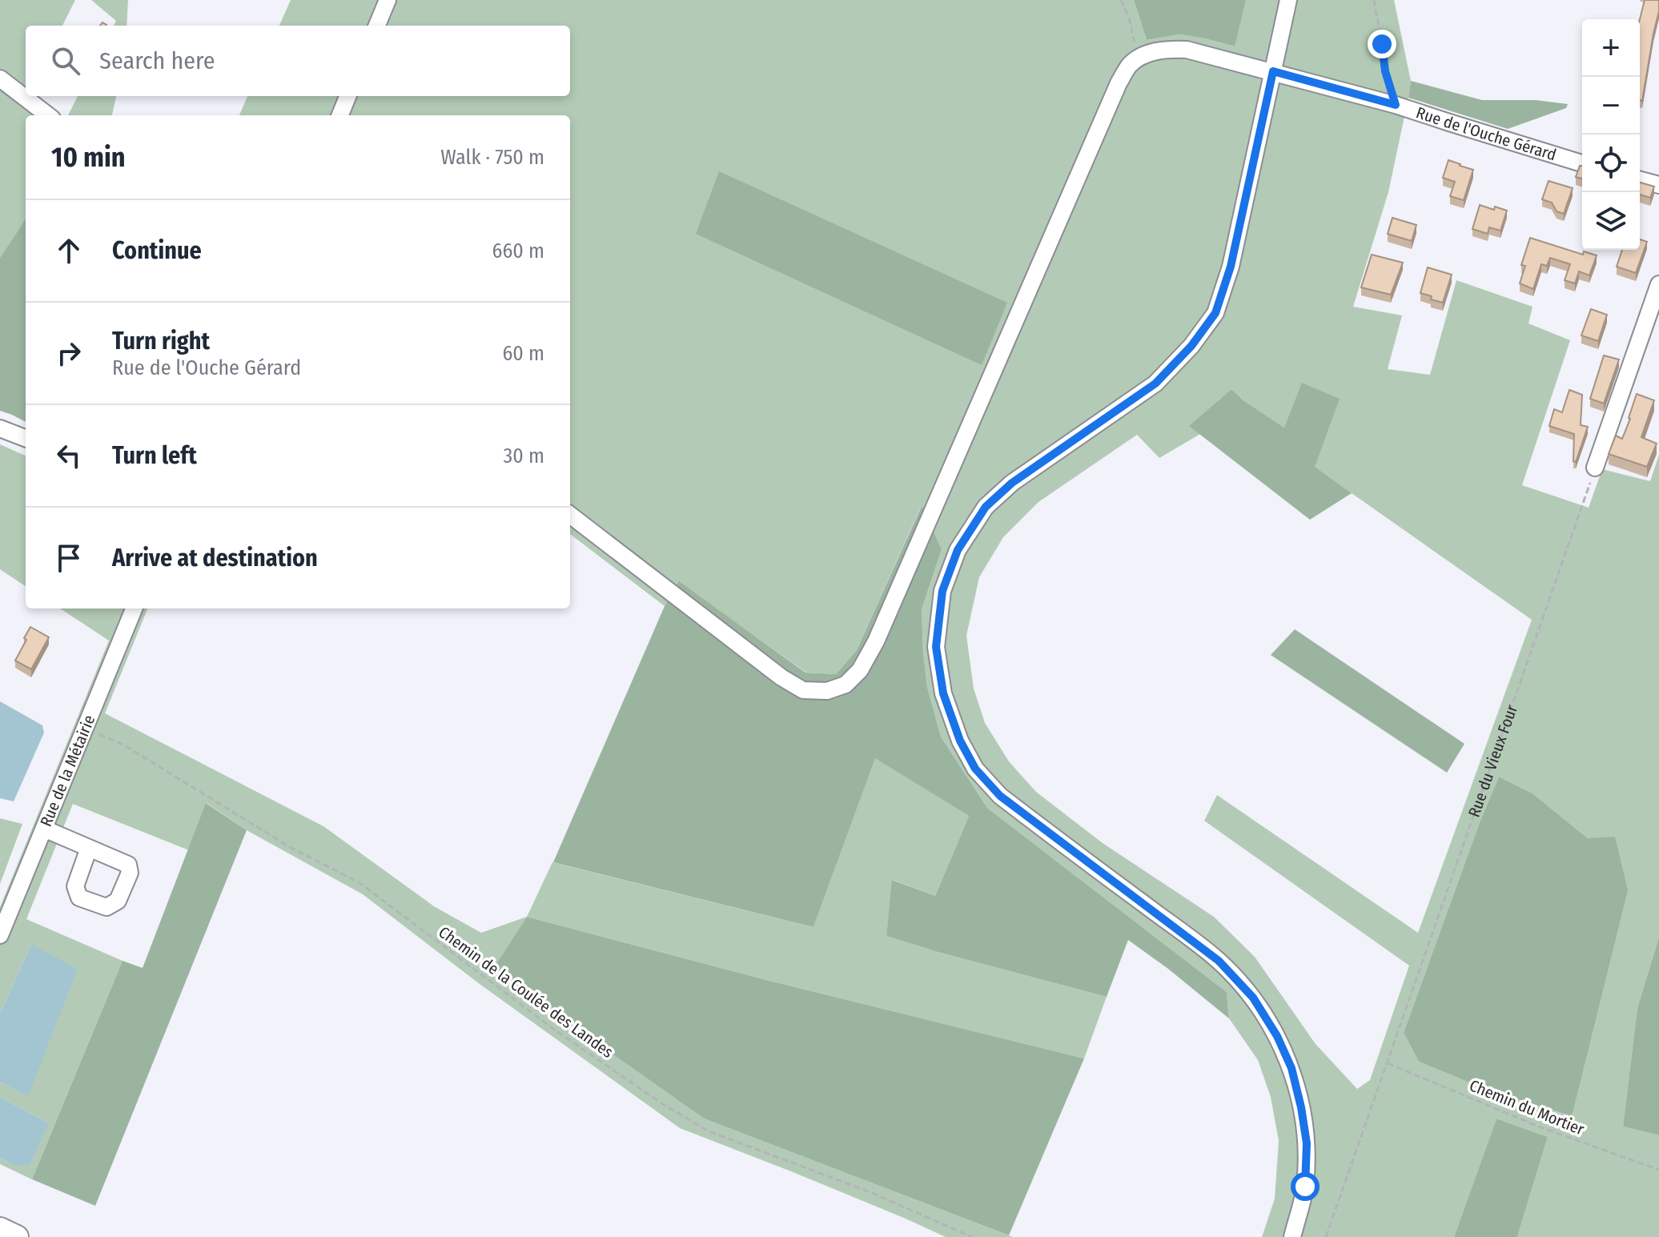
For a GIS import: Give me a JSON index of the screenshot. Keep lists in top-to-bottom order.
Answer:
{
  "streets": {
    "street": ["Rue de l'Ouche Gérard", "Rue de la Métairie"],
    "path": ["Rue du Vieux Four", "Chemin de la Coulée des Landes", "Chemin du Mortier"]
  },
  "crossings": [
    ["Rue du Vieux Four", "Chemin du Mortier"],
    ["Rue de la Métairie", "Chemin de la Coulée des Landes"]
  ],
  "page": {
    "map_buttons": ["+", "−"],
    "search": "Search here",
    "heading": ["10 min", "Walk · 750 m"],
    "list": [
      ["Continue", "660 m"],
      ["Turn right", "Rue de l'Ouche Gérard", "60 m"],
      ["Turn left", "30 m"],
      "Arrive at destination"
    ]
  }
}
